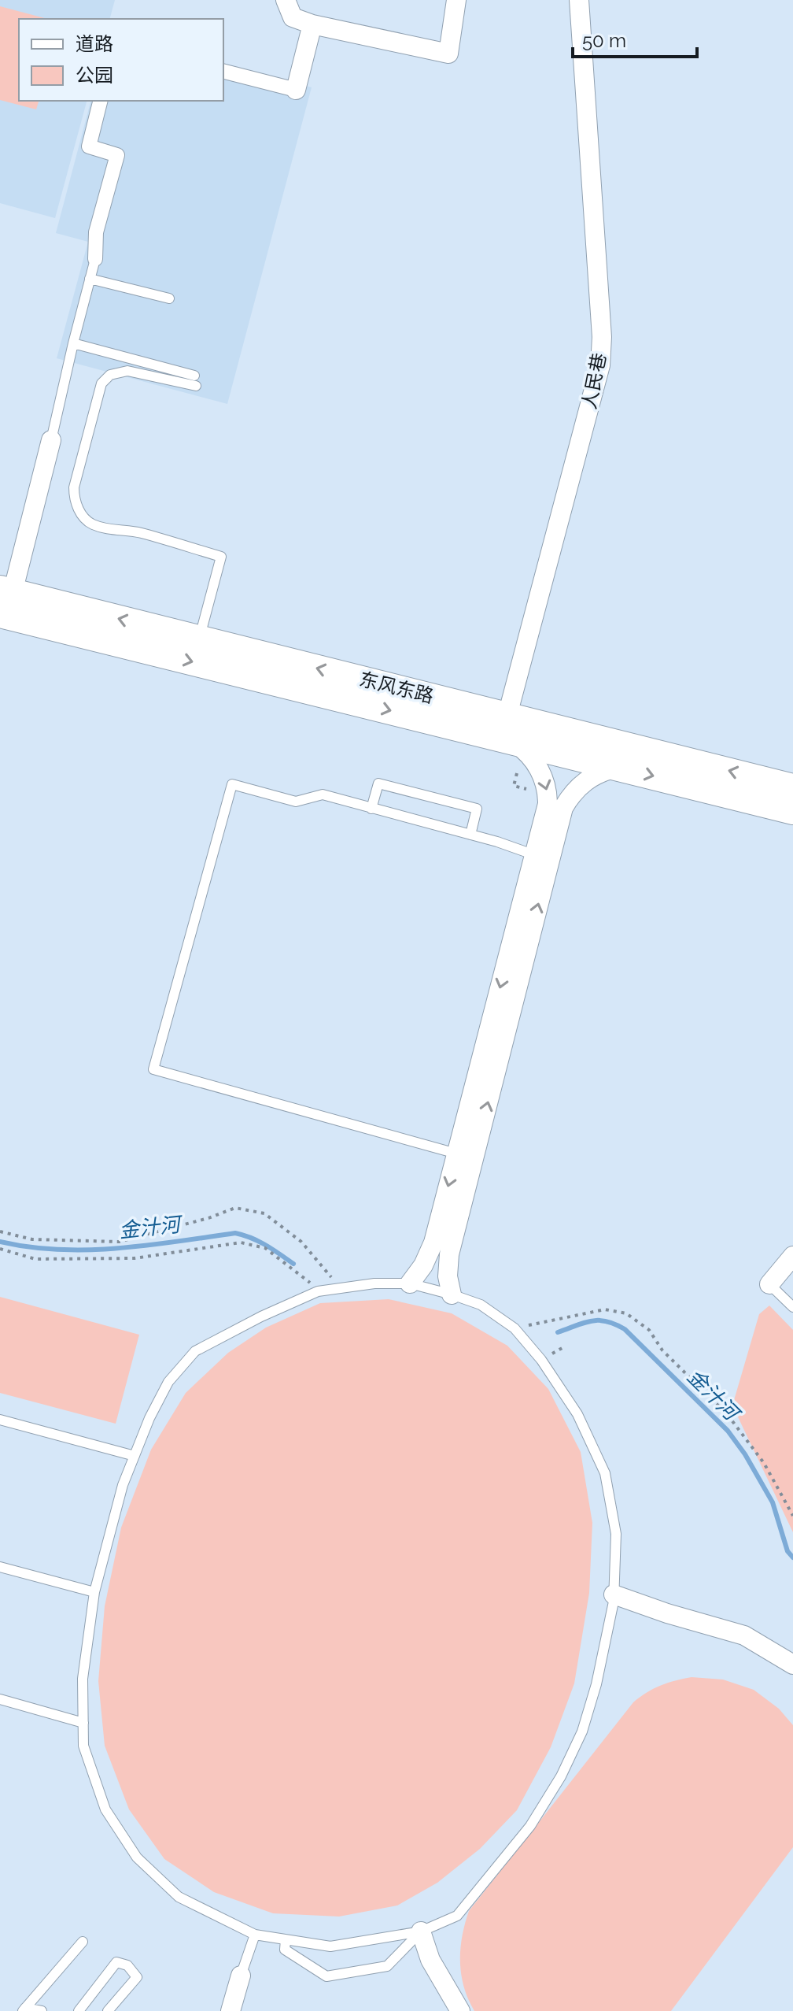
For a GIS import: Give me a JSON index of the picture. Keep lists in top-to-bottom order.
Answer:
{
  "streets": {
    "main road": ["东风东路"],
    "street": ["人民巷"]
  },
  "crossings": [
    ["人民巷", "东风东路"]
  ],
  "water": ["金汁河"],
  "legend": ["道路", "公园"],
  "scale_bar": "50 m"
}
